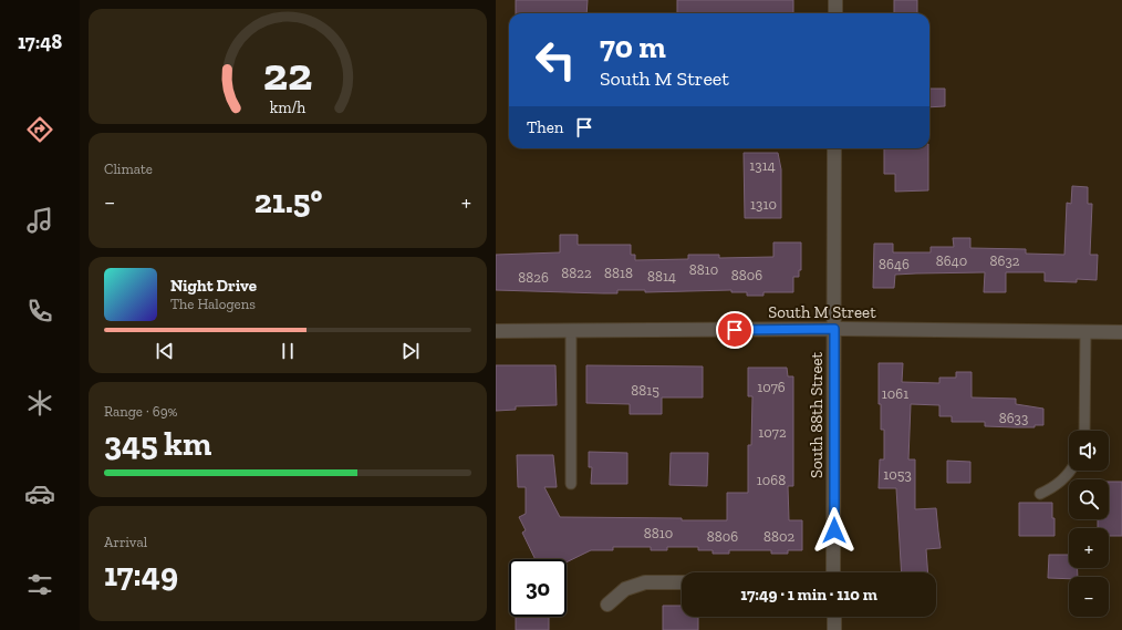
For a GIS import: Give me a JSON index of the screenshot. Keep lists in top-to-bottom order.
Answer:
{
  "streets": {
    "street": ["South M Street", "South 88th Street"]
  },
  "crossings": [
    ["South M Street", "South 88th Street"]
  ],
  "house_numbers": [
    "1314",
    "1310",
    "8640",
    "8632",
    "8646",
    "8810",
    "8822",
    "8818",
    "8806",
    "8814",
    "8826",
    "1076",
    "8815",
    "1061",
    "8633",
    "1072",
    "1053",
    "1068",
    "8810",
    "8806",
    "8802"
  ],
  "page": {
    "tabs": "17:48",
    "turn": ["70 m", "South M Street"],
    "then": "Then",
    "tile": [
      "Climate",
      ["Range · 69%", "345 km"],
      ["Arrival", "17:49"]
    ],
    "heat": ["−", "21.5°", "+"],
    "song": ["Night Drive", "The Halogens"],
    "map_buttons": ["+", "−"],
    "limit": "30",
    "trip": "17:49 · 1 min · 110 m",
    "gauge": ["22", "km/h"]
  }
}
